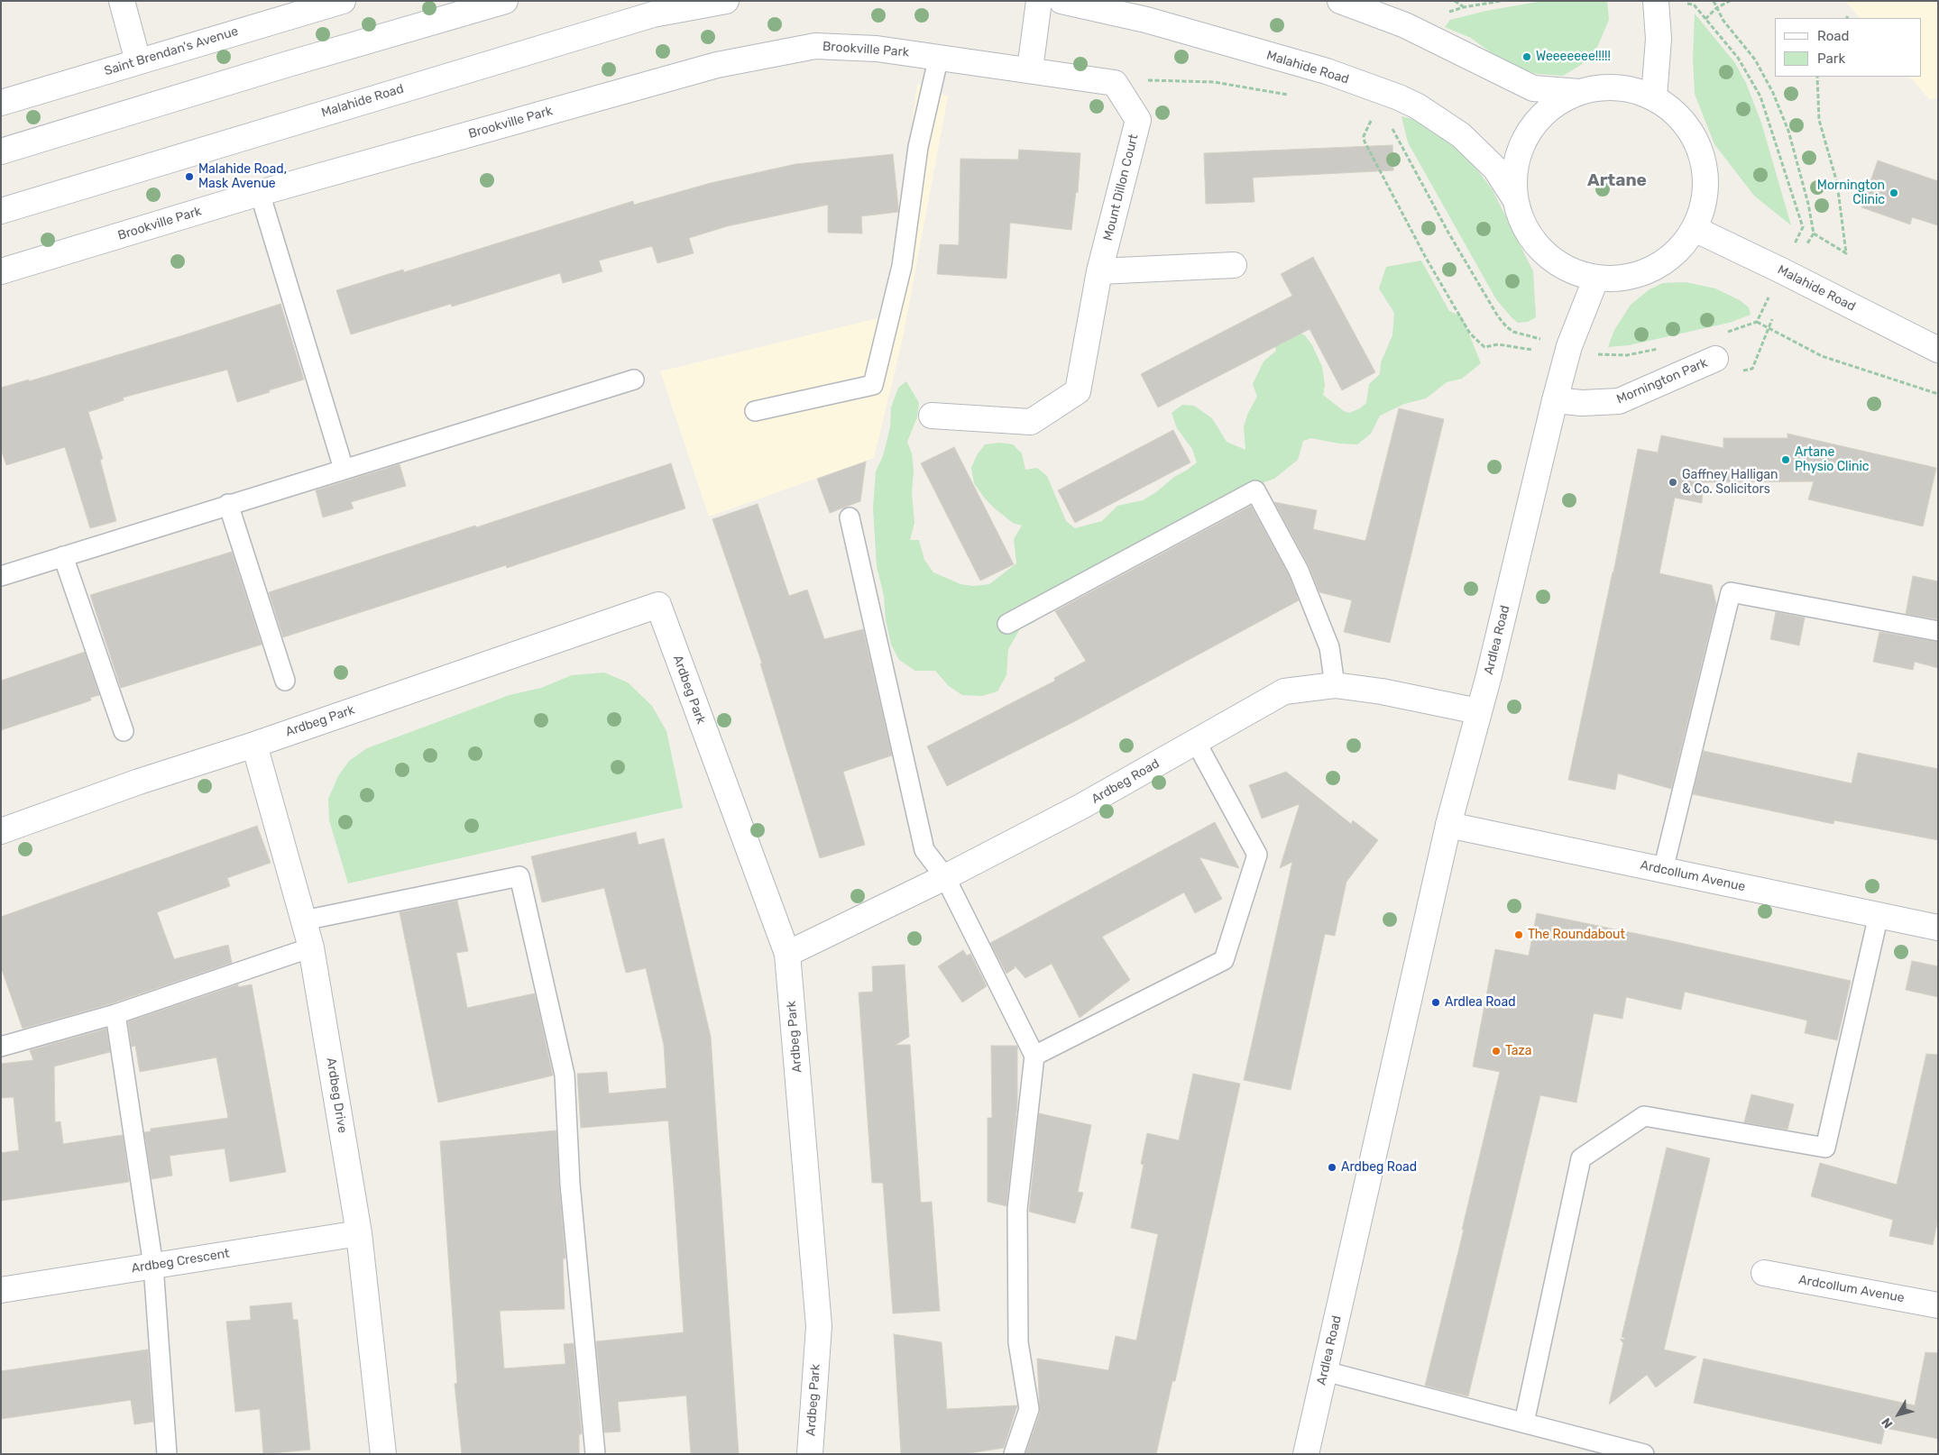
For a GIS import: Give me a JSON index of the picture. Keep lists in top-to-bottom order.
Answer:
{
  "streets": {
    "street": [
      "Brookville Park",
      "Saint Brendan's Avenue",
      "Malahide Road",
      "Mount Dillon Court",
      "Mornington Park",
      "Ardlea Road",
      "Ardbeg Park",
      "Ardbeg Road",
      "Ardcollum Avenue",
      "Ardbeg Drive",
      "Ardbeg Crescent"
    ]
  },
  "crossings": [
    ["Brookville Park", "Mount Dillon Court"],
    ["Mornington Park", "Ardlea Road"],
    ["Ardlea Road", "Ardbeg Road"],
    ["Ardlea Road", "Ardcollum Avenue"],
    ["Ardbeg Park", "Ardbeg Road"],
    ["Ardbeg Park", "Ardbeg Drive"],
    ["Ardbeg Drive", "Ardbeg Crescent"]
  ],
  "districts": ["Artane"],
  "places": [
    "Weeeeeee!!!!!",
    "Malahide Road, Mask Avenue",
    "Mornington Clinic",
    "Artane Physio Clinic",
    "Gaffney Halligan & Co. Solicitors",
    "The Roundabout",
    "Ardlea Road",
    "Taza",
    "Ardbeg Road"
  ],
  "legend": ["Road", "Park"],
  "north": "bottom left"
}
